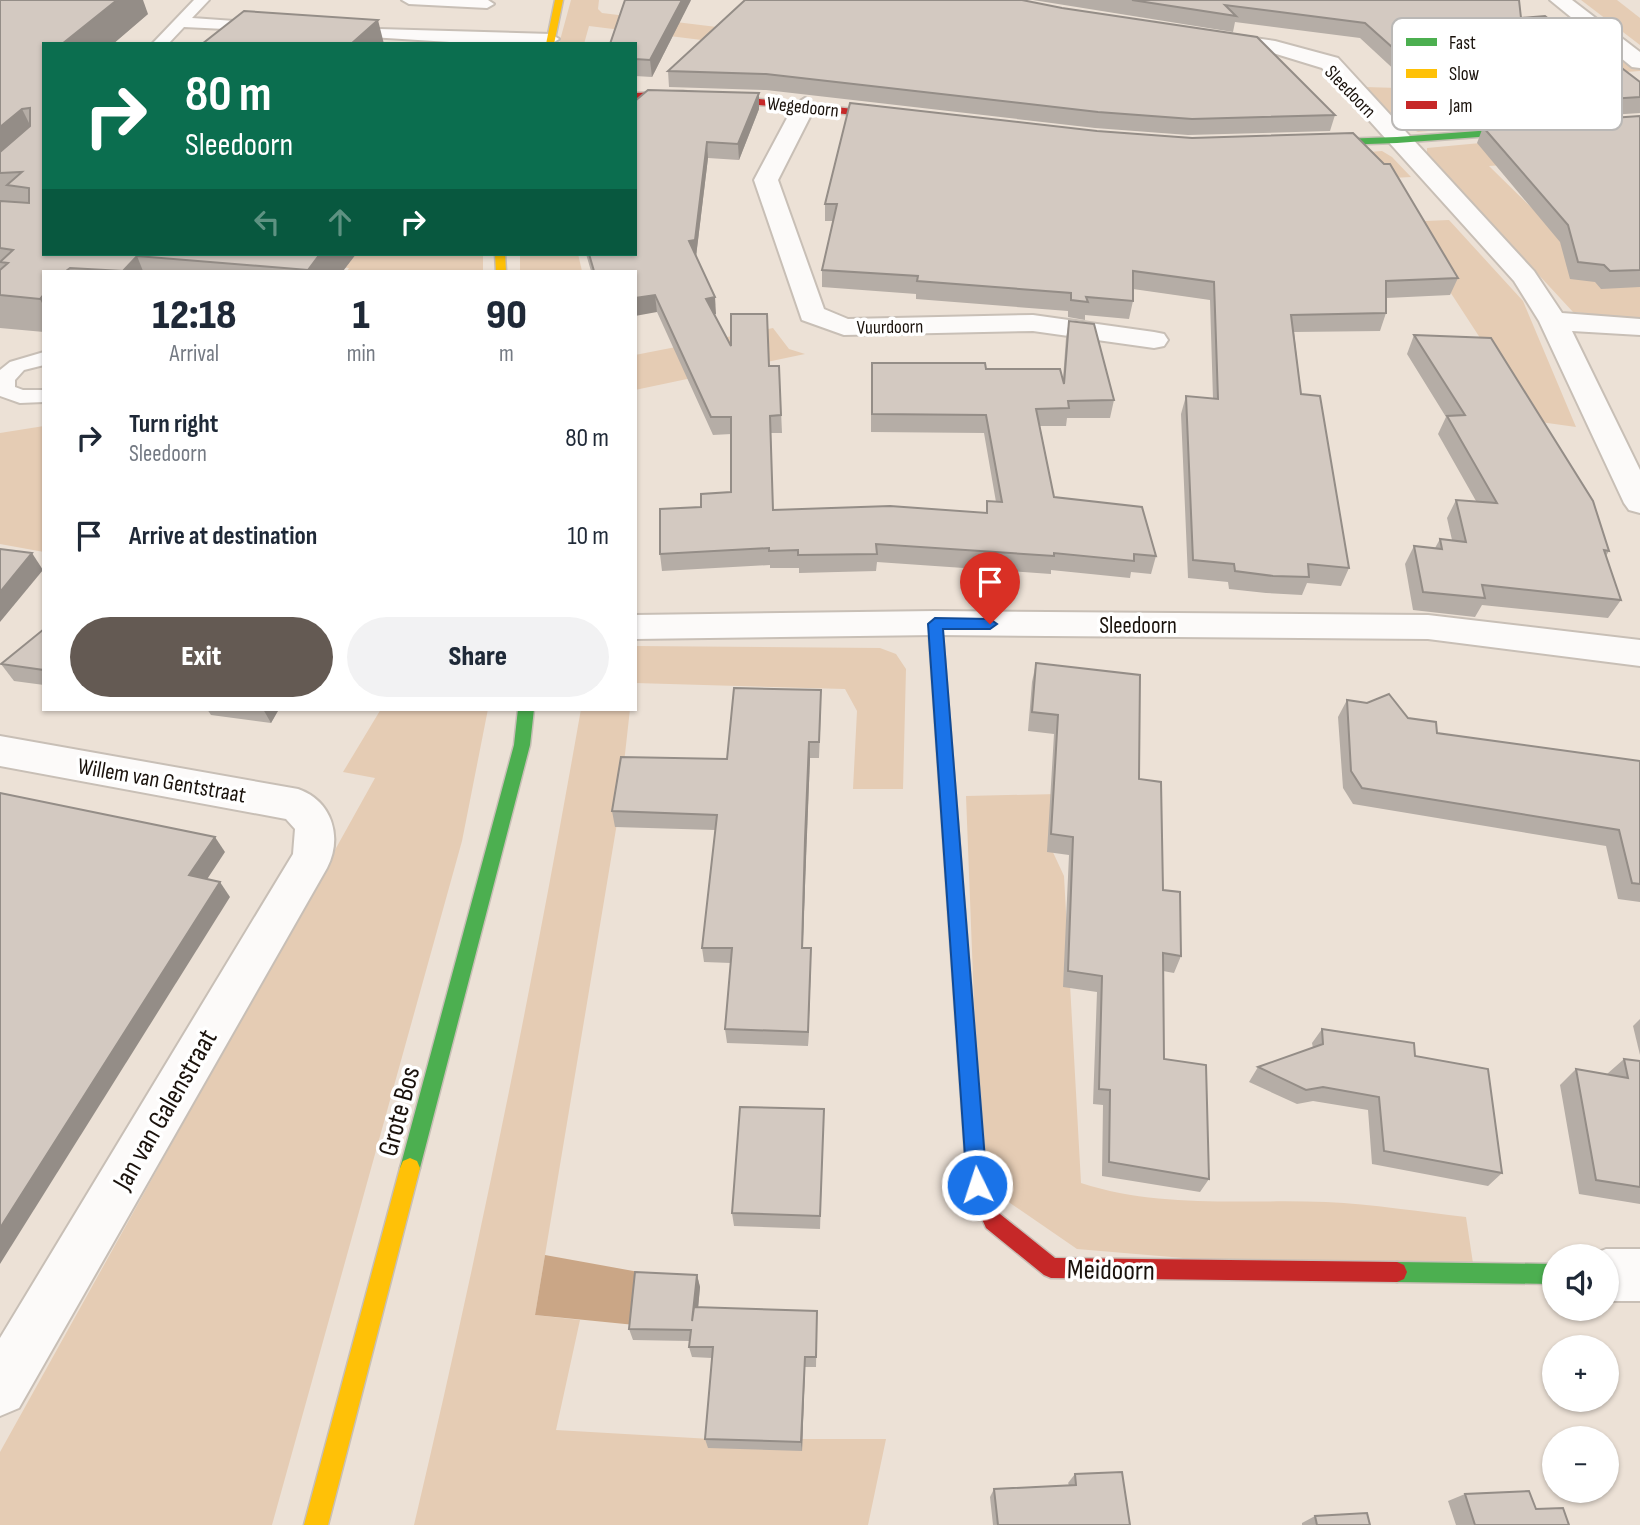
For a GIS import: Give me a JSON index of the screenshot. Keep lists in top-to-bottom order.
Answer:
{
  "streets": {
    "street": [
      "Sleedoorn",
      "Wegedoorn",
      "Vuurdoorn",
      "Willem van Gentstraat",
      "Jan van Galenstraat",
      "Grote Bos",
      "Meidoorn"
    ]
  },
  "crossings": [
    ["Sleedoorn", "Meidoorn"],
    ["Wegedoorn", "Vuurdoorn"],
    ["Willem van Gentstraat", "Jan van Galenstraat"]
  ],
  "legend": ["Fast", "Slow", "Jam"],
  "page": {
    "turn": ["80 m", "Sleedoorn"],
    "eta": [
      "12:18",
      "Arrival",
      "1",
      "min",
      "90",
      "m"
    ],
    "list": [
      {
        "name": "Turn right",
        "note": "Sleedoorn",
        "value": "80 m"
      },
      {
        "name": "Arrive at destination",
        "value": "10 m"
      }
    ],
    "buttons": ["Exit", "Share"],
    "map_buttons": ["+", "−"]
  }
}
